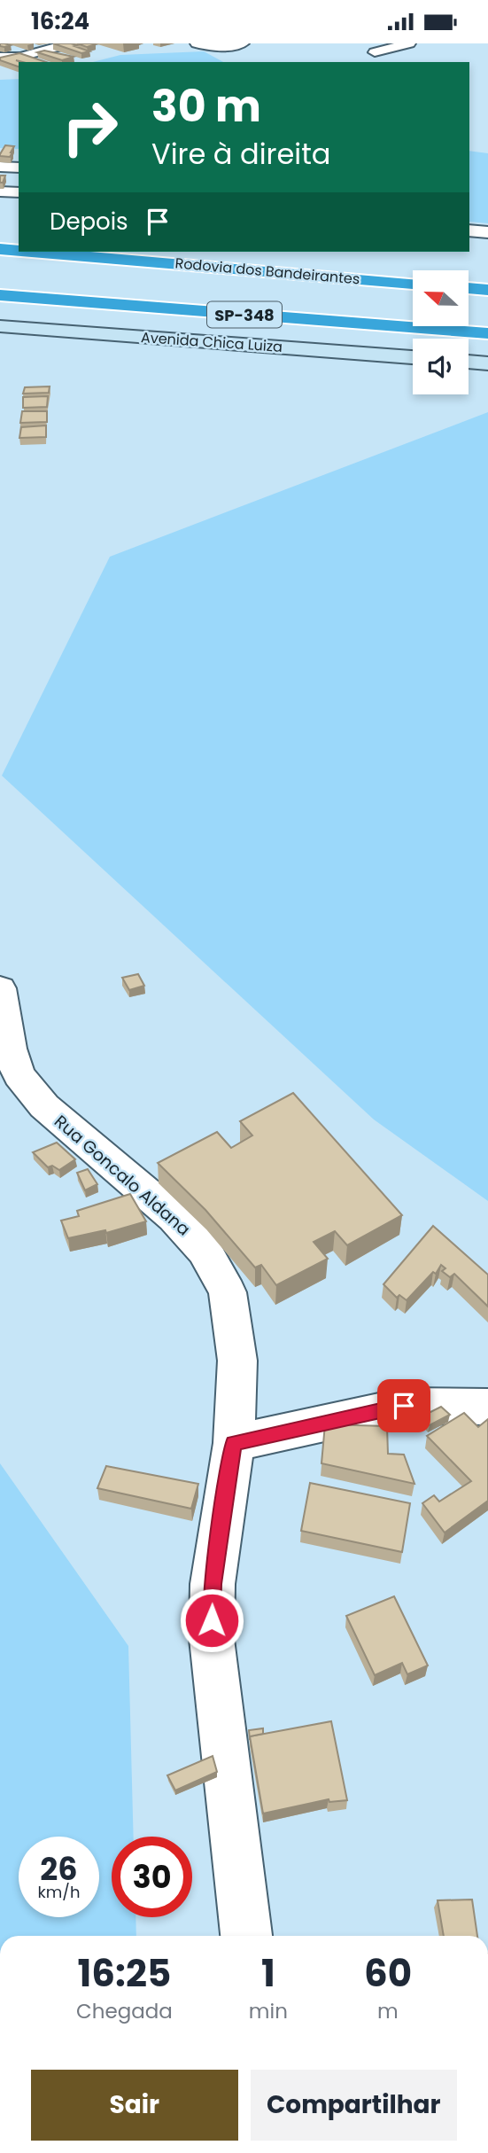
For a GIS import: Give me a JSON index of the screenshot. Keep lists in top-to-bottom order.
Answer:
{
  "streets": {
    "highway": ["Rodovia dos Bandeirantes", "SP-348"],
    "main road": ["Avenida Chica Luiza"],
    "street": ["Rua Goncalo Aldana"]
  },
  "north": "left",
  "page": {
    "status": "16:24",
    "turn": ["30 m", "Vire à direita"],
    "then": "Depois",
    "speed": "26 km/h",
    "limit": "30",
    "eta": [
      "16:25",
      "Chegada",
      "1",
      "min",
      "60",
      "m"
    ],
    "buttons": ["Sair", "Compartilhar"]
  }
}
